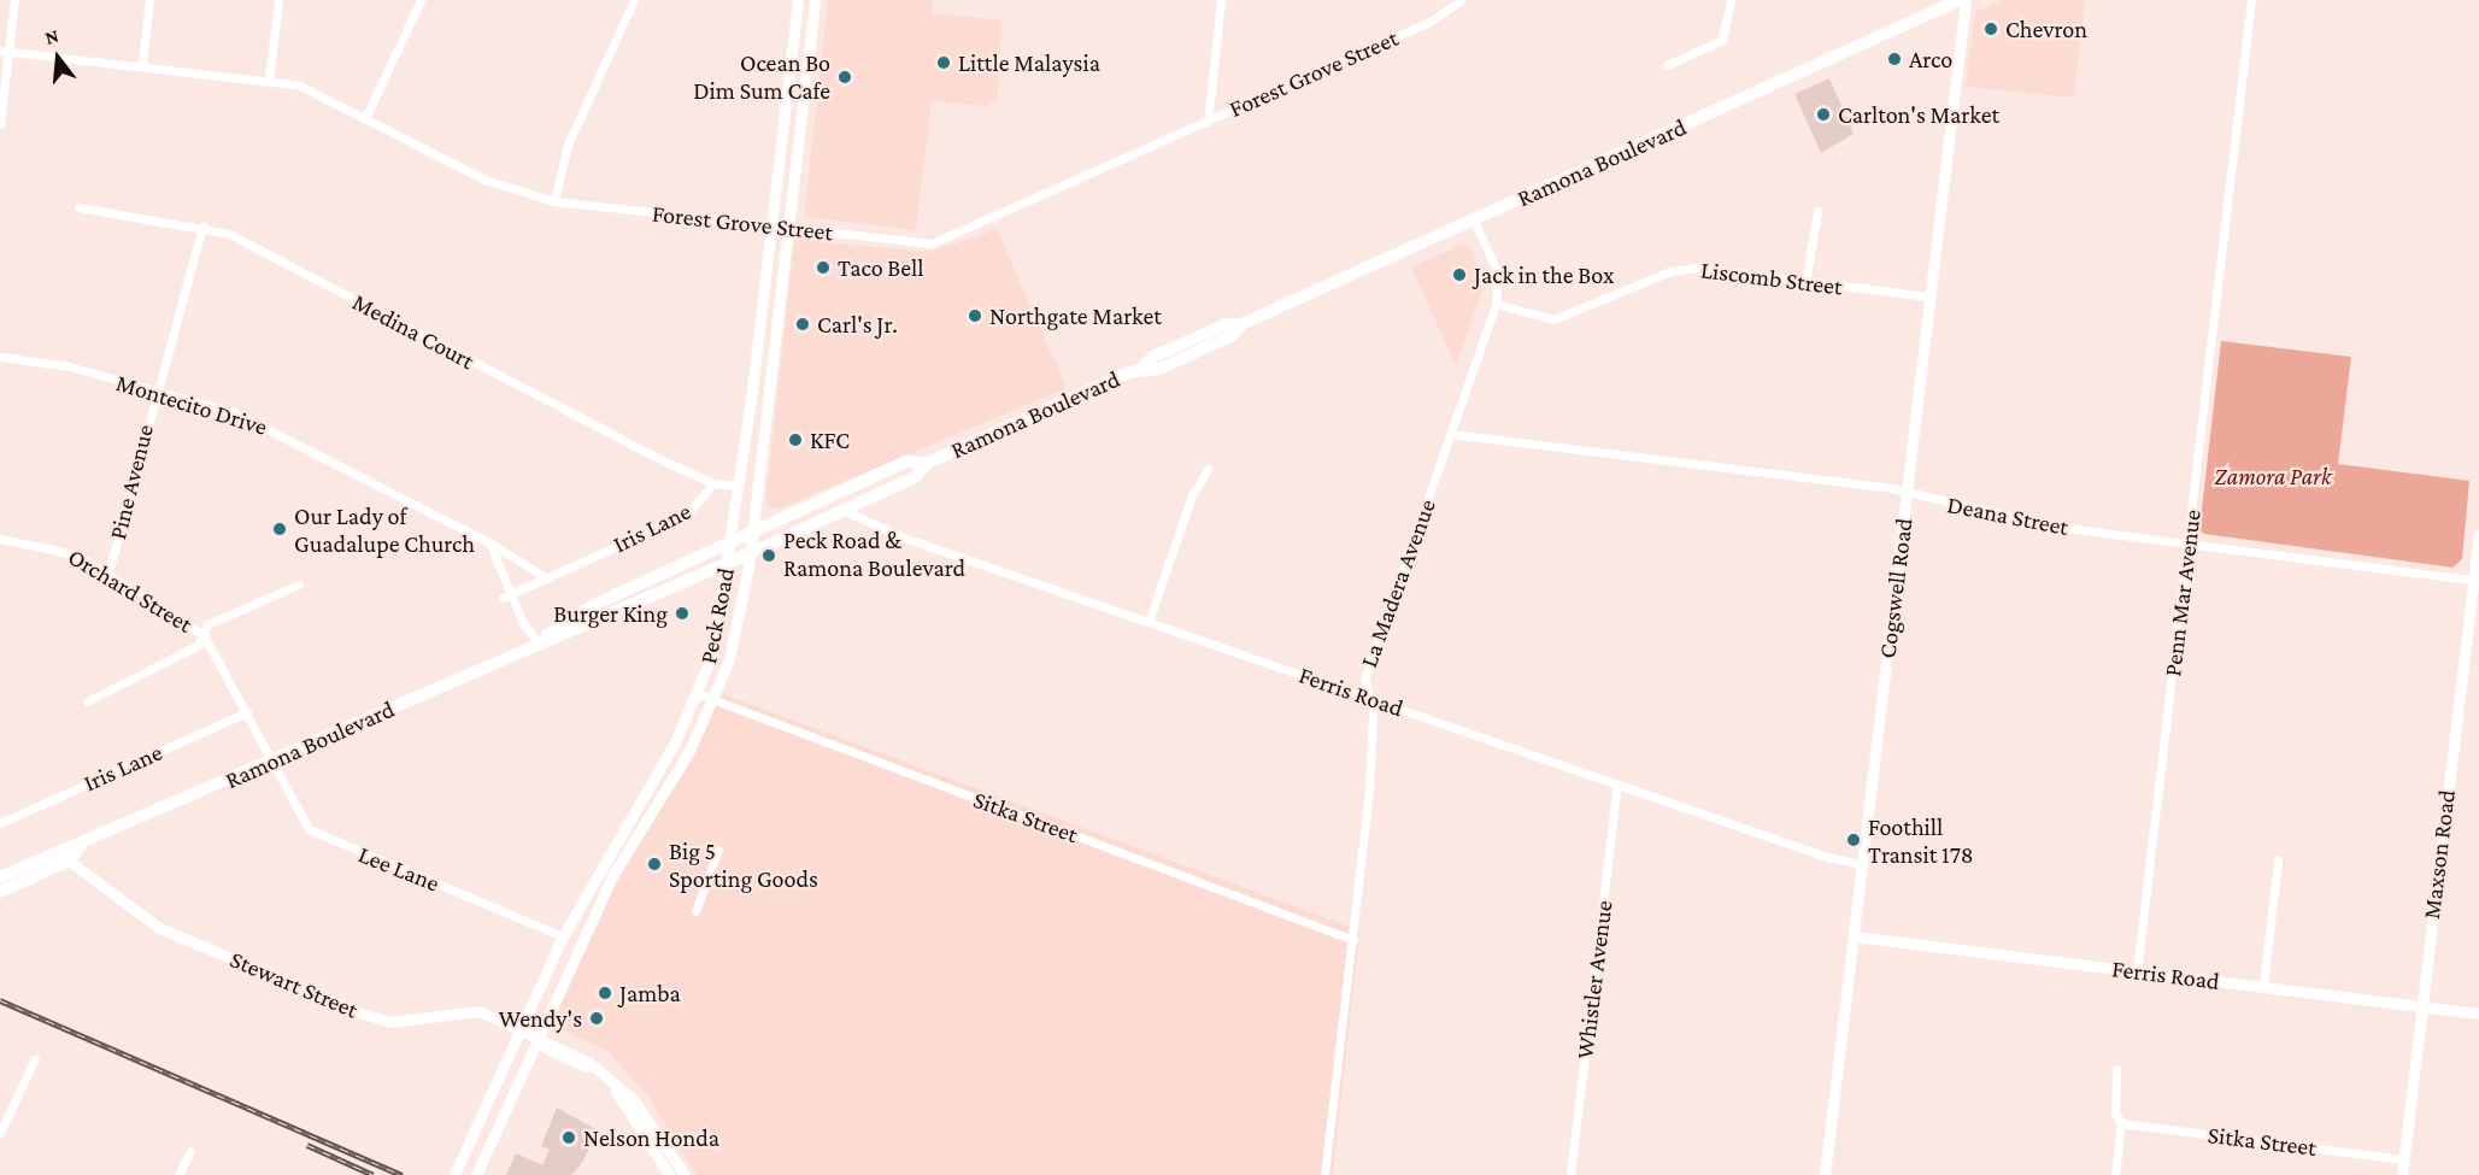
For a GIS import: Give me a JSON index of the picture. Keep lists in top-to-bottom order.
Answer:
{
  "streets": {
    "main road": ["Ramona Boulevard"],
    "street": [
      "Forest Grove Street",
      "Liscomb Street",
      "Medina Court",
      "Montecito Drive",
      "Pine Avenue",
      "Deana Street",
      "Iris Lane",
      "La Madera Avenue",
      "Cogswell Road",
      "Orchard Street",
      "Penn Mar Avenue",
      "Peck Road",
      "Ferris Road",
      "Sitka Street",
      "Maxson Road",
      "Lee Lane",
      "Whistler Avenue",
      "Stewart Street"
    ]
  },
  "crossings": [
    ["Forest Grove Street", "Peck Road"],
    ["Ramona Boulevard", "La Madera Avenue"],
    ["Ramona Boulevard", "Cogswell Road"],
    ["Ramona Boulevard", "Orchard Street"],
    ["Ramona Boulevard", "Peck Road"],
    ["Ramona Boulevard", "Ferris Road"],
    ["Ramona Boulevard", "Lee Lane"],
    ["Ramona Boulevard", "Stewart Street"],
    ["Liscomb Street", "La Madera Avenue"],
    ["Liscomb Street", "Cogswell Road"],
    ["Medina Court", "Pine Avenue"],
    ["Medina Court", "Iris Lane"],
    ["Medina Court", "Peck Road"],
    ["Montecito Drive", "Pine Avenue"],
    ["Montecito Drive", "Iris Lane"],
    ["Pine Avenue", "Orchard Street"],
    ["Deana Street", "La Madera Avenue"],
    ["Deana Street", "Cogswell Road"],
    ["Deana Street", "Penn Mar Avenue"],
    ["Deana Street", "Maxson Road"],
    ["Iris Lane", "Orchard Street"],
    ["La Madera Avenue", "Ferris Road"],
    ["La Madera Avenue", "Sitka Street"],
    ["Cogswell Road", "Ferris Road"],
    ["Orchard Street", "Lee Lane"],
    ["Penn Mar Avenue", "Ferris Road"],
    ["Peck Road", "Sitka Street"],
    ["Peck Road", "Lee Lane"],
    ["Peck Road", "Stewart Street"],
    ["Ferris Road", "Maxson Road"],
    ["Ferris Road", "Whistler Avenue"],
    ["Sitka Street", "Maxson Road"]
  ],
  "parks": ["Zamora Park"],
  "places": [
    "Chevron",
    "Arco",
    "Little Malaysia",
    "Ocean Bo Dim Sum Cafe",
    "Carlton's Market",
    "Taco Bell",
    "Jack in the Box",
    "Northgate Market",
    "Carl's Jr.",
    "KFC",
    "Our Lady of Guadalupe Church",
    "Peck Road & Ramona Boulevard",
    "Burger King",
    "Foothill Transit 178",
    "Big 5 Sporting Goods",
    "Jamba",
    "Wendy's",
    "Nelson Honda"
  ],
  "north": "top"
}
